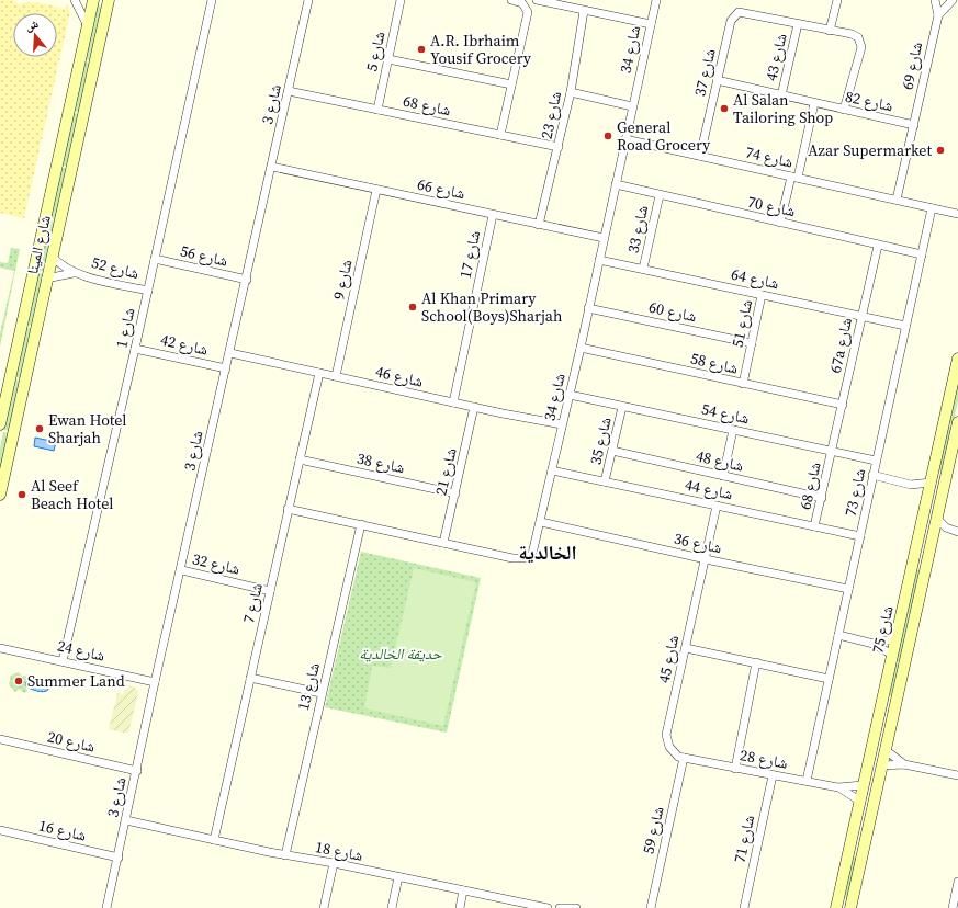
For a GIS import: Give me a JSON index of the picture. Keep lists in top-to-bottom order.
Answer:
{
  "streets": {
    "street": [
      "شارع 34",
      "شارع 5",
      "شارع 43",
      "شارع 69",
      "شارع 37",
      "شارع 82",
      "شارع 3",
      "شارع 68",
      "شارع 23",
      "شارع 74",
      "شارع 66",
      "شارع 70",
      "شارع 33",
      "شارع المينا",
      "شارع 17",
      "شارع 56",
      "شارع 52",
      "شارع 64",
      "شارع 9",
      "شارع 60",
      "شارع 51",
      "شارع 1",
      "شارع 42",
      "67a شارع",
      "شارع 58",
      "شارع 46",
      "شارع 54",
      "شارع 35",
      "شارع 48",
      "شارع 38",
      "شارع 21",
      "شارع 44",
      "شارع 73",
      "شارع 36",
      "شارع 32",
      "شارع 7",
      "شارع 75",
      "شارع 24",
      "شارع 45",
      "شارع 13",
      "شارع 20",
      "شارع 28",
      "شارع 16",
      "شارع 59",
      "شارع 71",
      "شارع 18"
    ]
  },
  "crossings": [
    ["شارع 34", "شارع 74"],
    ["شارع 34", "شارع 66"],
    ["شارع 34", "شارع 70"],
    ["شارع 34", "شارع 64"],
    ["شارع 34", "شارع 60"],
    ["شارع 34", "شارع 58"],
    ["شارع 34", "شارع 46"],
    ["شارع 34", "شارع 54"],
    ["شارع 34", "شارع 21"],
    ["شارع 34", "شارع 44"],
    ["شارع 34", "شارع 36"],
    ["شارع 34", "شارع 7"],
    ["شارع 34", "شارع 13"],
    ["شارع 5", "شارع 68"],
    ["شارع 43", "شارع 37"],
    ["شارع 43", "شارع 82"],
    ["شارع 69", "شارع 82"],
    ["شارع 69", "شارع 74"],
    ["شارع 37", "شارع 82"],
    ["شارع 37", "شارع 74"],
    ["شارع 3", "شارع 68"],
    ["شارع 3", "شارع 66"],
    ["شارع 3", "شارع 56"],
    ["شارع 3", "شارع 42"],
    ["شارع 3", "شارع 46"],
    ["شارع 3", "شارع 32"],
    ["شارع 3", "شارع 24"],
    ["شارع 3", "شارع 20"],
    ["شارع 3", "شارع 16"],
    ["شارع 3", "شارع 18"],
    ["شارع 68", "شارع 23"],
    ["شارع 68", "67a شارع"],
    ["شارع 68", "شارع 54"],
    ["شارع 68", "شارع 48"],
    ["شارع 68", "شارع 44"],
    ["شارع 23", "شارع 66"],
    ["شارع 74", "شارع 73"],
    ["شارع 66", "شارع 17"],
    ["شارع 66", "شارع 9"],
    ["شارع 70", "شارع 33"],
    ["شارع 70", "67a شارع"],
    ["شارع 70", "شارع 73"],
    ["شارع 33", "شارع 64"],
    ["شارع المينا", "شارع 52"],
    ["شارع 17", "شارع 46"],
    ["شارع 56", "شارع 1"],
    ["شارع 52", "شارع 1"],
    ["شارع 64", "شارع 51"],
    ["شارع 64", "67a شارع"],
    ["شارع 64", "شارع 73"],
    ["شارع 9", "شارع 46"],
    ["شارع 60", "شارع 51"],
    ["شارع 51", "شارع 58"],
    ["شارع 1", "شارع 42"],
    ["شارع 1", "شارع 24"],
    ["67a شارع", "شارع 58"],
    ["67a شارع", "شارع 54"],
    ["شارع 46", "شارع 21"],
    ["شارع 46", "شارع 7"],
    ["شارع 54", "شارع 35"],
    ["شارع 54", "شارع 73"],
    ["شارع 35", "شارع 48"],
    ["شارع 35", "شارع 44"],
    ["شارع 38", "شارع 21"],
    ["شارع 38", "شارع 7"],
    ["شارع 44", "شارع 73"],
    ["شارع 44", "شارع 45"],
    ["شارع 73", "شارع 36"],
    ["شارع 73", "شارع 28"],
    ["شارع 36", "شارع 45"],
    ["شارع 32", "شارع 7"],
    ["شارع 7", "شارع 18"],
    ["شارع 75", "شارع 28"],
    ["شارع 45", "شارع 28"],
    ["شارع 45", "شارع 59"],
    ["شارع 13", "شارع 18"],
    ["شارع 28", "شارع 59"],
    ["شارع 28", "شارع 71"]
  ],
  "districts": ["الخالدية"],
  "parks": ["حديقة الخالدية"],
  "places": [
    "A.R. Ibrhaim Yousif Grocery",
    "Al Salan Tailoring Shop",
    "General Road Grocery",
    "Azar Supermarket",
    "Al Khan Primary School(Boys)Sharjah",
    "Ewan Hotel Sharjah",
    "Al Seef Beach Hotel",
    "Summer Land"
  ],
  "north": "top"
}
